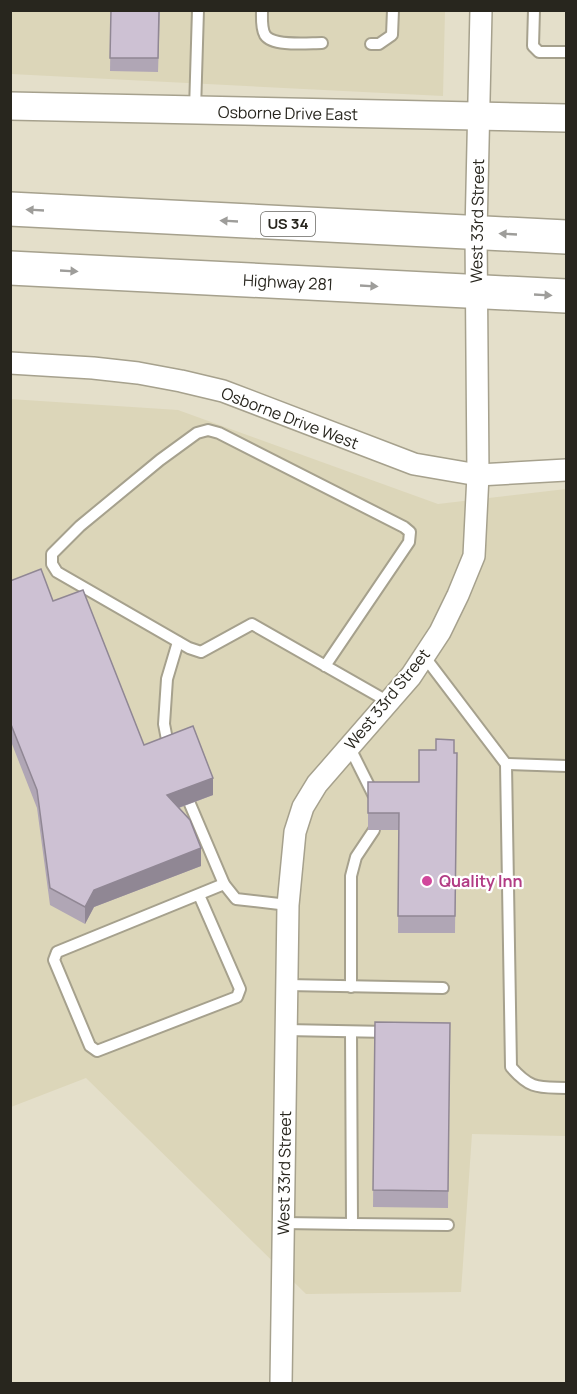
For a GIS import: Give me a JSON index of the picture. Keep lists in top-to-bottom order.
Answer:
{
  "streets": {
    "highway": ["US 34", "Highway 281"],
    "street": ["Osborne Drive East", "West 33rd Street", "Osborne Drive West"]
  },
  "crossings": [
    ["Osborne Drive East", "West 33rd Street"],
    ["West 33rd Street", "US 34"],
    ["West 33rd Street", "Highway 281"],
    ["West 33rd Street", "Osborne Drive West"]
  ],
  "places": ["Quality Inn"]
}
